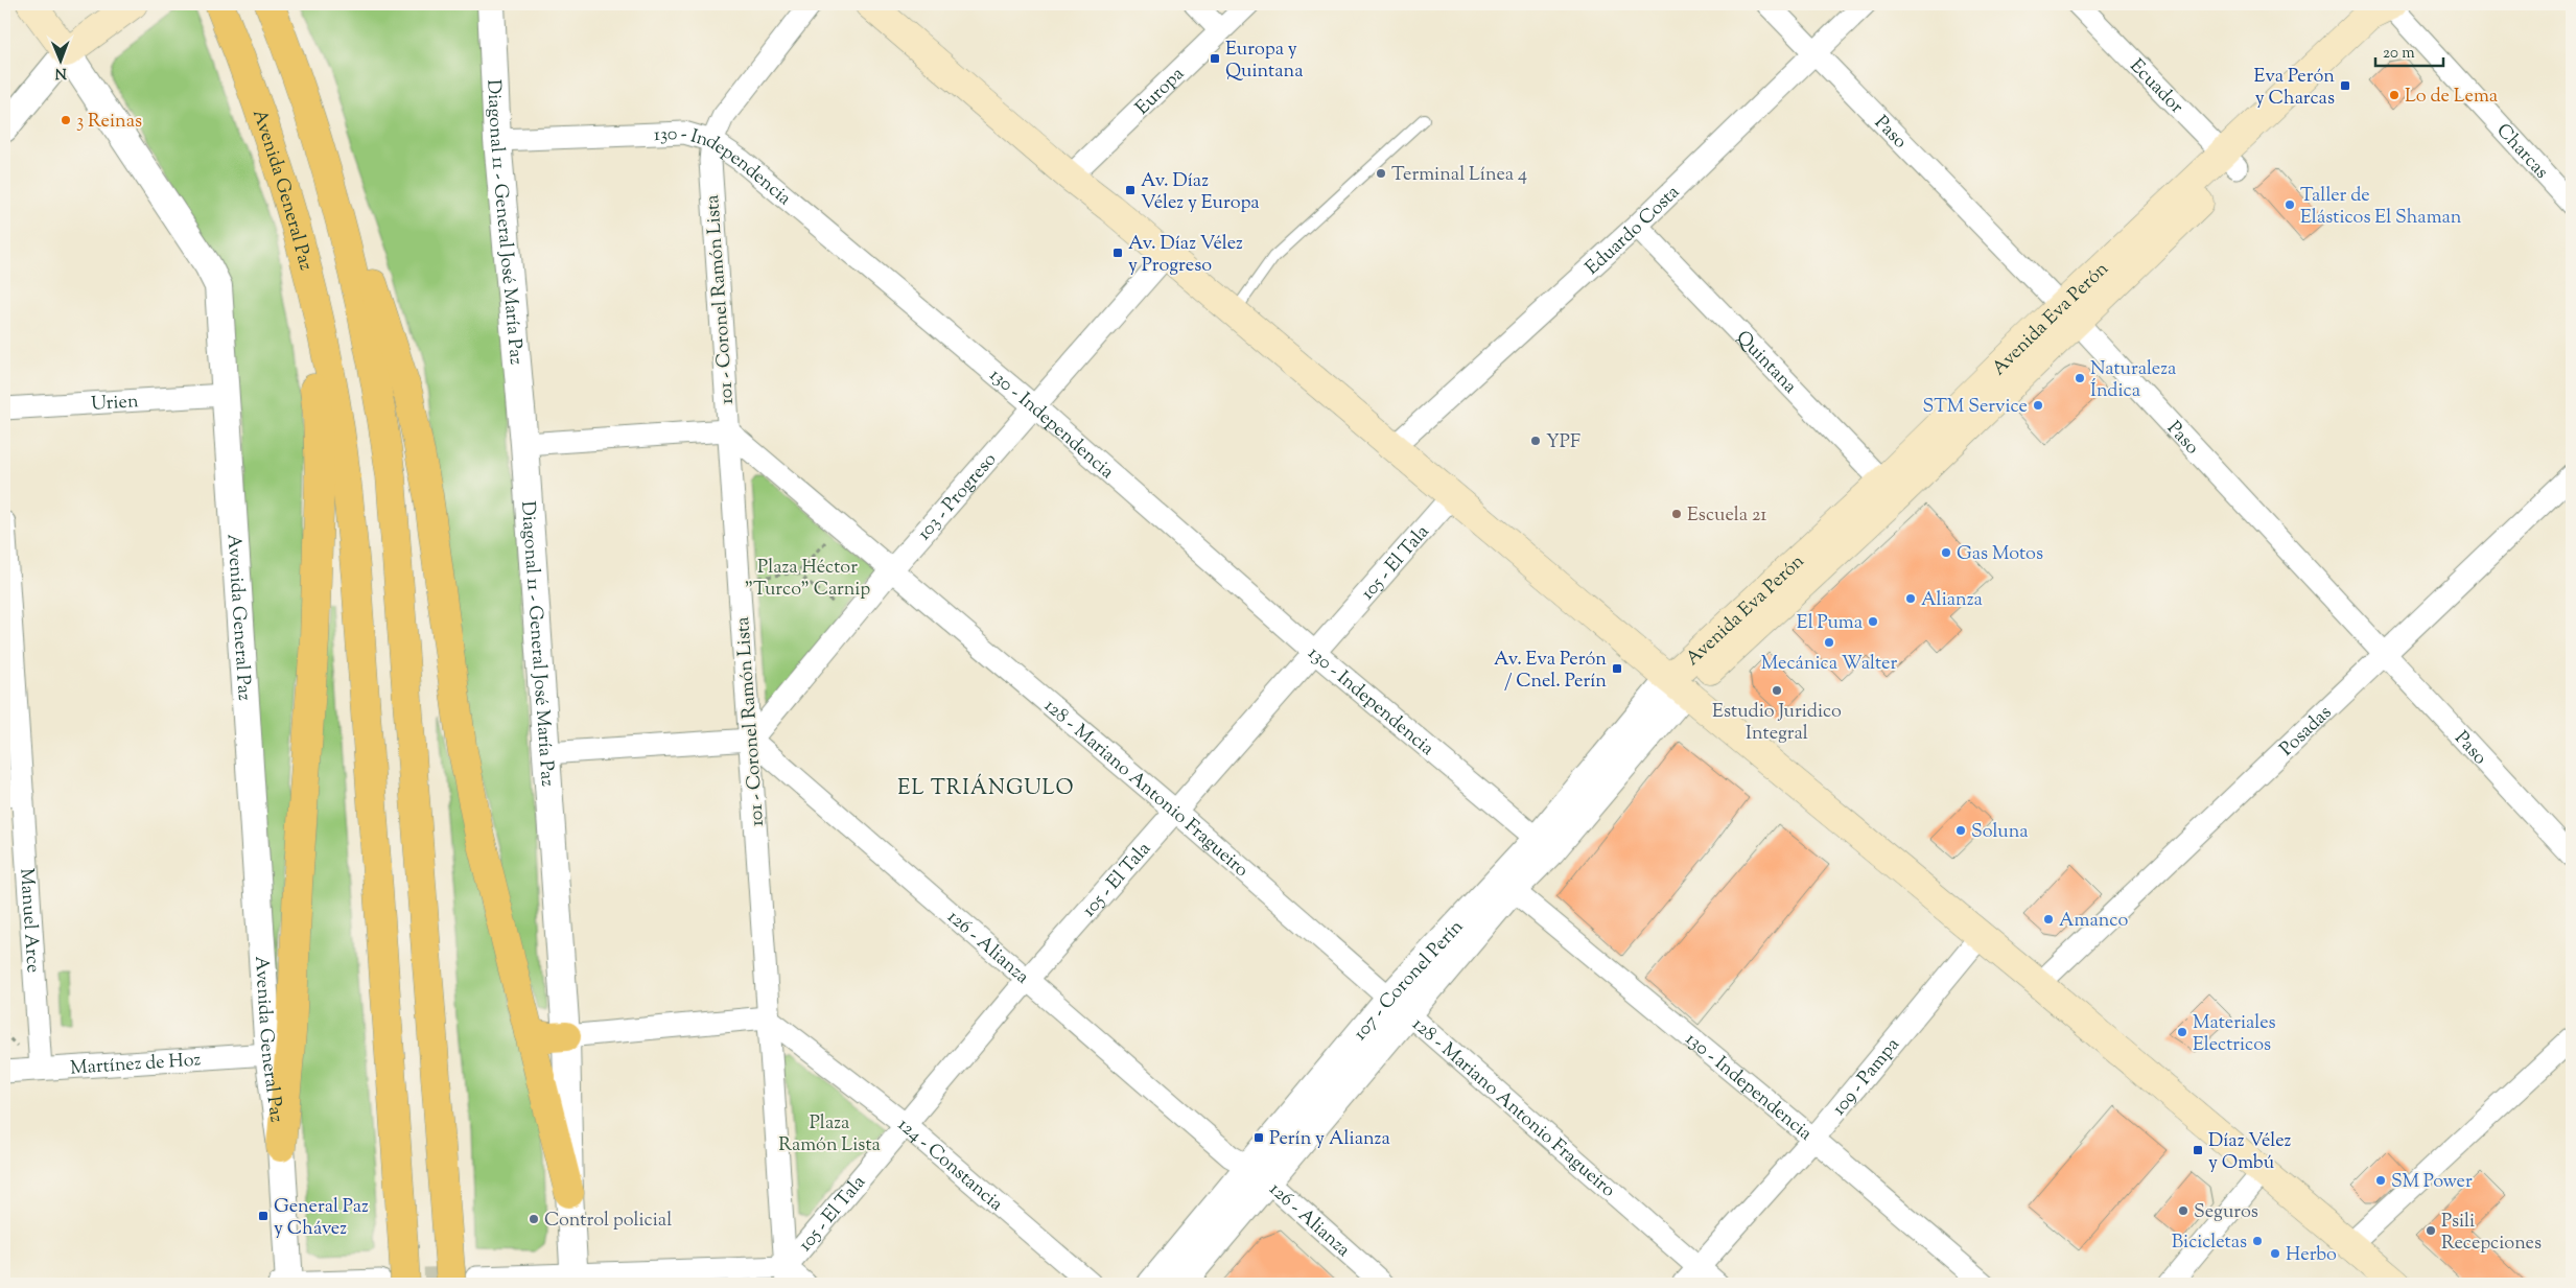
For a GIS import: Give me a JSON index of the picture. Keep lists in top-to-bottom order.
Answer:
{
  "streets": {
    "highway": ["Avenida General Paz"],
    "main road": ["Avenida Eva Perón"],
    "street": [
      "Ecuador",
      "Europa",
      "Paso",
      "Charcas",
      "130 - Independencia",
      "Diagonal 11 - General José María Paz",
      "Eduardo Costa",
      "101 - Coronel Ramón Lista",
      "Quintana",
      "Urien",
      "103 - Progreso",
      "105 - El Tala",
      "Posadas",
      "128 - Mariano Antonio Fragueiro",
      "Manuel Arce",
      "126 - Alianza",
      "107 - Coronel Perín",
      "Martínez de Hoz",
      "109 - Pampa",
      "124 - Constancia"
    ]
  },
  "crossings": [
    ["Ecuador", "Avenida Eva Perón"],
    ["Paso", "Eduardo Costa"],
    ["Paso", "Avenida Eva Perón"],
    ["Paso", "Posadas"],
    ["Charcas", "Avenida Eva Perón"],
    ["130 - Independencia", "Diagonal 11 - General José María Paz"],
    ["130 - Independencia", "101 - Coronel Ramón Lista"],
    ["130 - Independencia", "103 - Progreso"],
    ["130 - Independencia", "105 - El Tala"],
    ["130 - Independencia", "107 - Coronel Perín"],
    ["130 - Independencia", "109 - Pampa"],
    ["Avenida General Paz", "Urien"],
    ["Avenida General Paz", "Martínez de Hoz"],
    ["Eduardo Costa", "Quintana"],
    ["101 - Coronel Ramón Lista", "103 - Progreso"],
    ["101 - Coronel Ramón Lista", "105 - El Tala"],
    ["101 - Coronel Ramón Lista", "128 - Mariano Antonio Fragueiro"],
    ["101 - Coronel Ramón Lista", "126 - Alianza"],
    ["101 - Coronel Ramón Lista", "124 - Constancia"],
    ["Avenida Eva Perón", "Quintana"],
    ["Avenida Eva Perón", "107 - Coronel Perín"],
    ["103 - Progreso", "128 - Mariano Antonio Fragueiro"],
    ["103 - Progreso", "126 - Alianza"],
    ["105 - El Tala", "128 - Mariano Antonio Fragueiro"],
    ["105 - El Tala", "126 - Alianza"],
    ["105 - El Tala", "124 - Constancia"],
    ["128 - Mariano Antonio Fragueiro", "107 - Coronel Perín"],
    ["128 - Mariano Antonio Fragueiro", "109 - Pampa"],
    ["Manuel Arce", "Martínez de Hoz"],
    ["126 - Alianza", "107 - Coronel Perín"]
  ],
  "districts": ["EL TRIÁNGULO"],
  "parks": ["Plaza Héctor \"Turco\" Carnip", "Plaza Ramón Lista"],
  "places": {
    "transit": [
      "Europa y Quintana",
      "Eva Perón y Charcas",
      "Av. Díaz Vélez y Europa",
      "Av. Díaz Vélez y Progreso",
      "Av. Eva Perón / Cnel. Perín",
      "Perín y Alianza",
      "Díaz Vélez y Ombú",
      "General Paz y Chávez"
    ],
    "other": [
      "Lo de Lema",
      "3 Reinas",
      "Terminal Línea 4",
      "Taller de Elásticos El Shaman",
      "Naturaleza Índica",
      "STM Service",
      "YPF",
      "Escuela 21",
      "Gas Motos",
      "Alianza",
      "El Puma",
      "Mecánica Walter",
      "Estudio Juridico Integral",
      "Soluna",
      "Amanco",
      "Materiales Electricos",
      "SM Power",
      "Seguros",
      "Control policial",
      "Psili Recepciones",
      "Bicicletas",
      "Herbo"
    ]
  },
  "scale_bar": "20 m",
  "north": "bottom"
}
